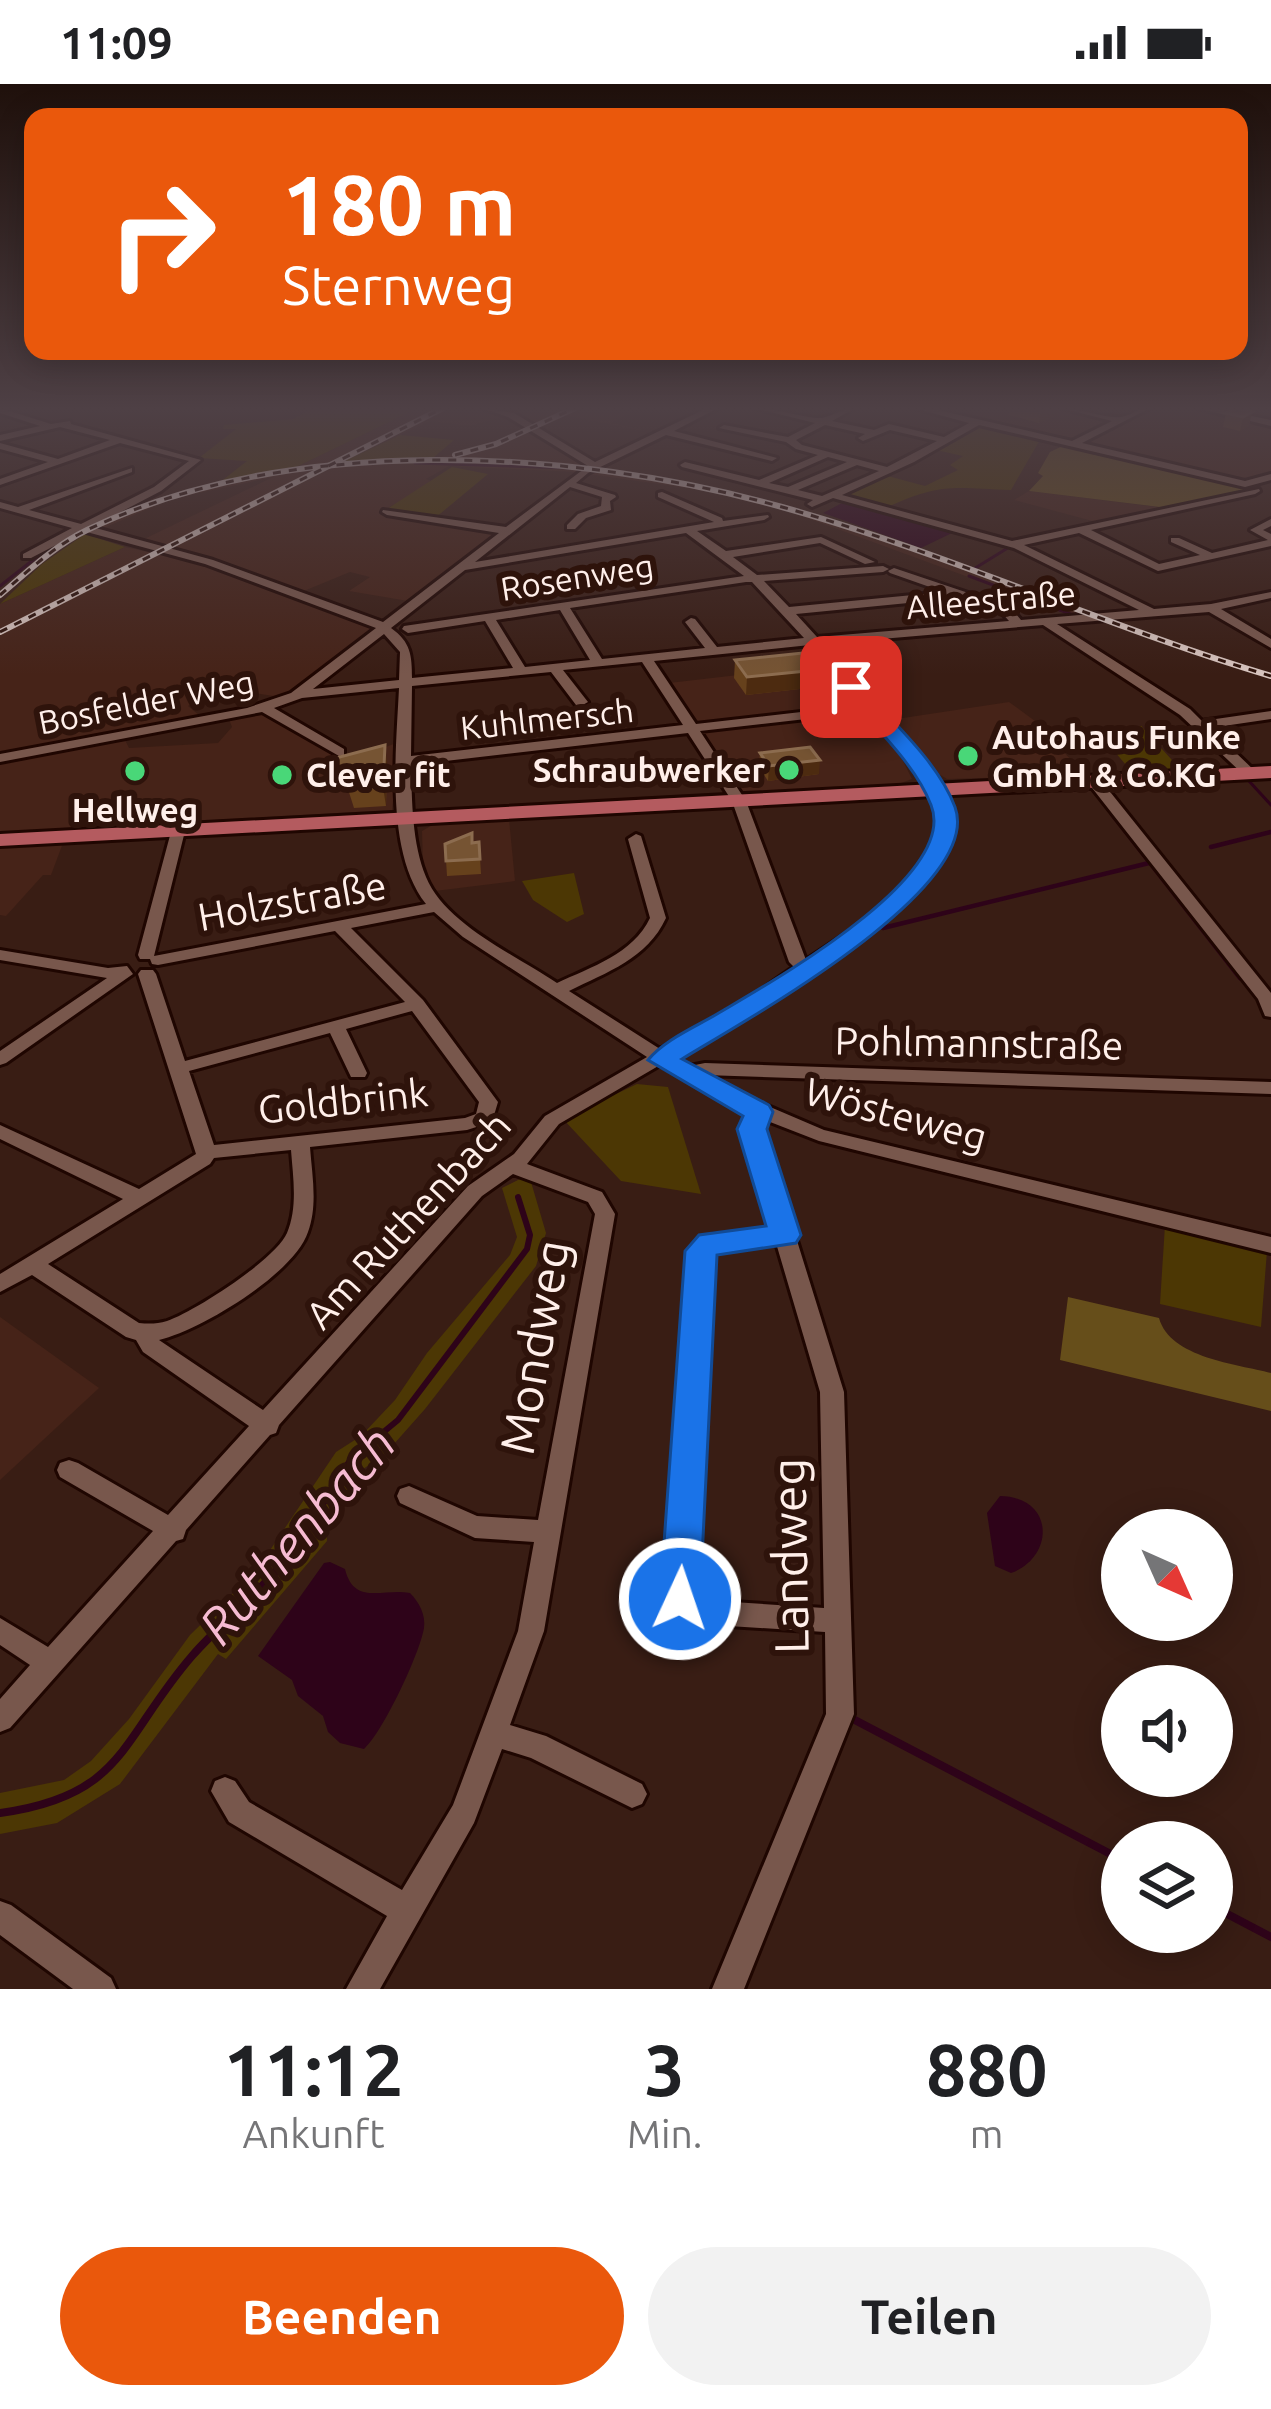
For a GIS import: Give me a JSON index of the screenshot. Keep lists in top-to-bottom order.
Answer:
{
  "streets": {
    "street": [
      "Rosenweg",
      "Alleestraße",
      "Bosfelder Weg",
      "Kuhlmersch",
      "Holzstraße",
      "Pohlmannstraße",
      "Goldbrink",
      "Wösteweg",
      "Am Ruthenbach",
      "Mondweg",
      "Landweg"
    ]
  },
  "crossings": [
    ["Bosfelder Weg", "Wösteweg"],
    ["Kuhlmersch", "Wösteweg"],
    ["Holzstraße", "Wösteweg"],
    ["Pohlmannstraße", "Wösteweg"],
    ["Wösteweg", "Am Ruthenbach"],
    ["Wösteweg", "Landweg"],
    ["Am Ruthenbach", "Mondweg"]
  ],
  "water": ["Ruthenbach"],
  "places": [
    "Autohaus Funke GmbH & Co.KG",
    "Schraubwerker",
    "Hellweg",
    "Clever fit"
  ],
  "north": "bottom right",
  "page": {
    "status": "11:09",
    "turn": ["180 m", "Sternweg"],
    "eta": [
      "11:12",
      "Ankunft",
      "3",
      "Min.",
      "880",
      "m"
    ],
    "buttons": ["Beenden", "Teilen"]
  }
}
